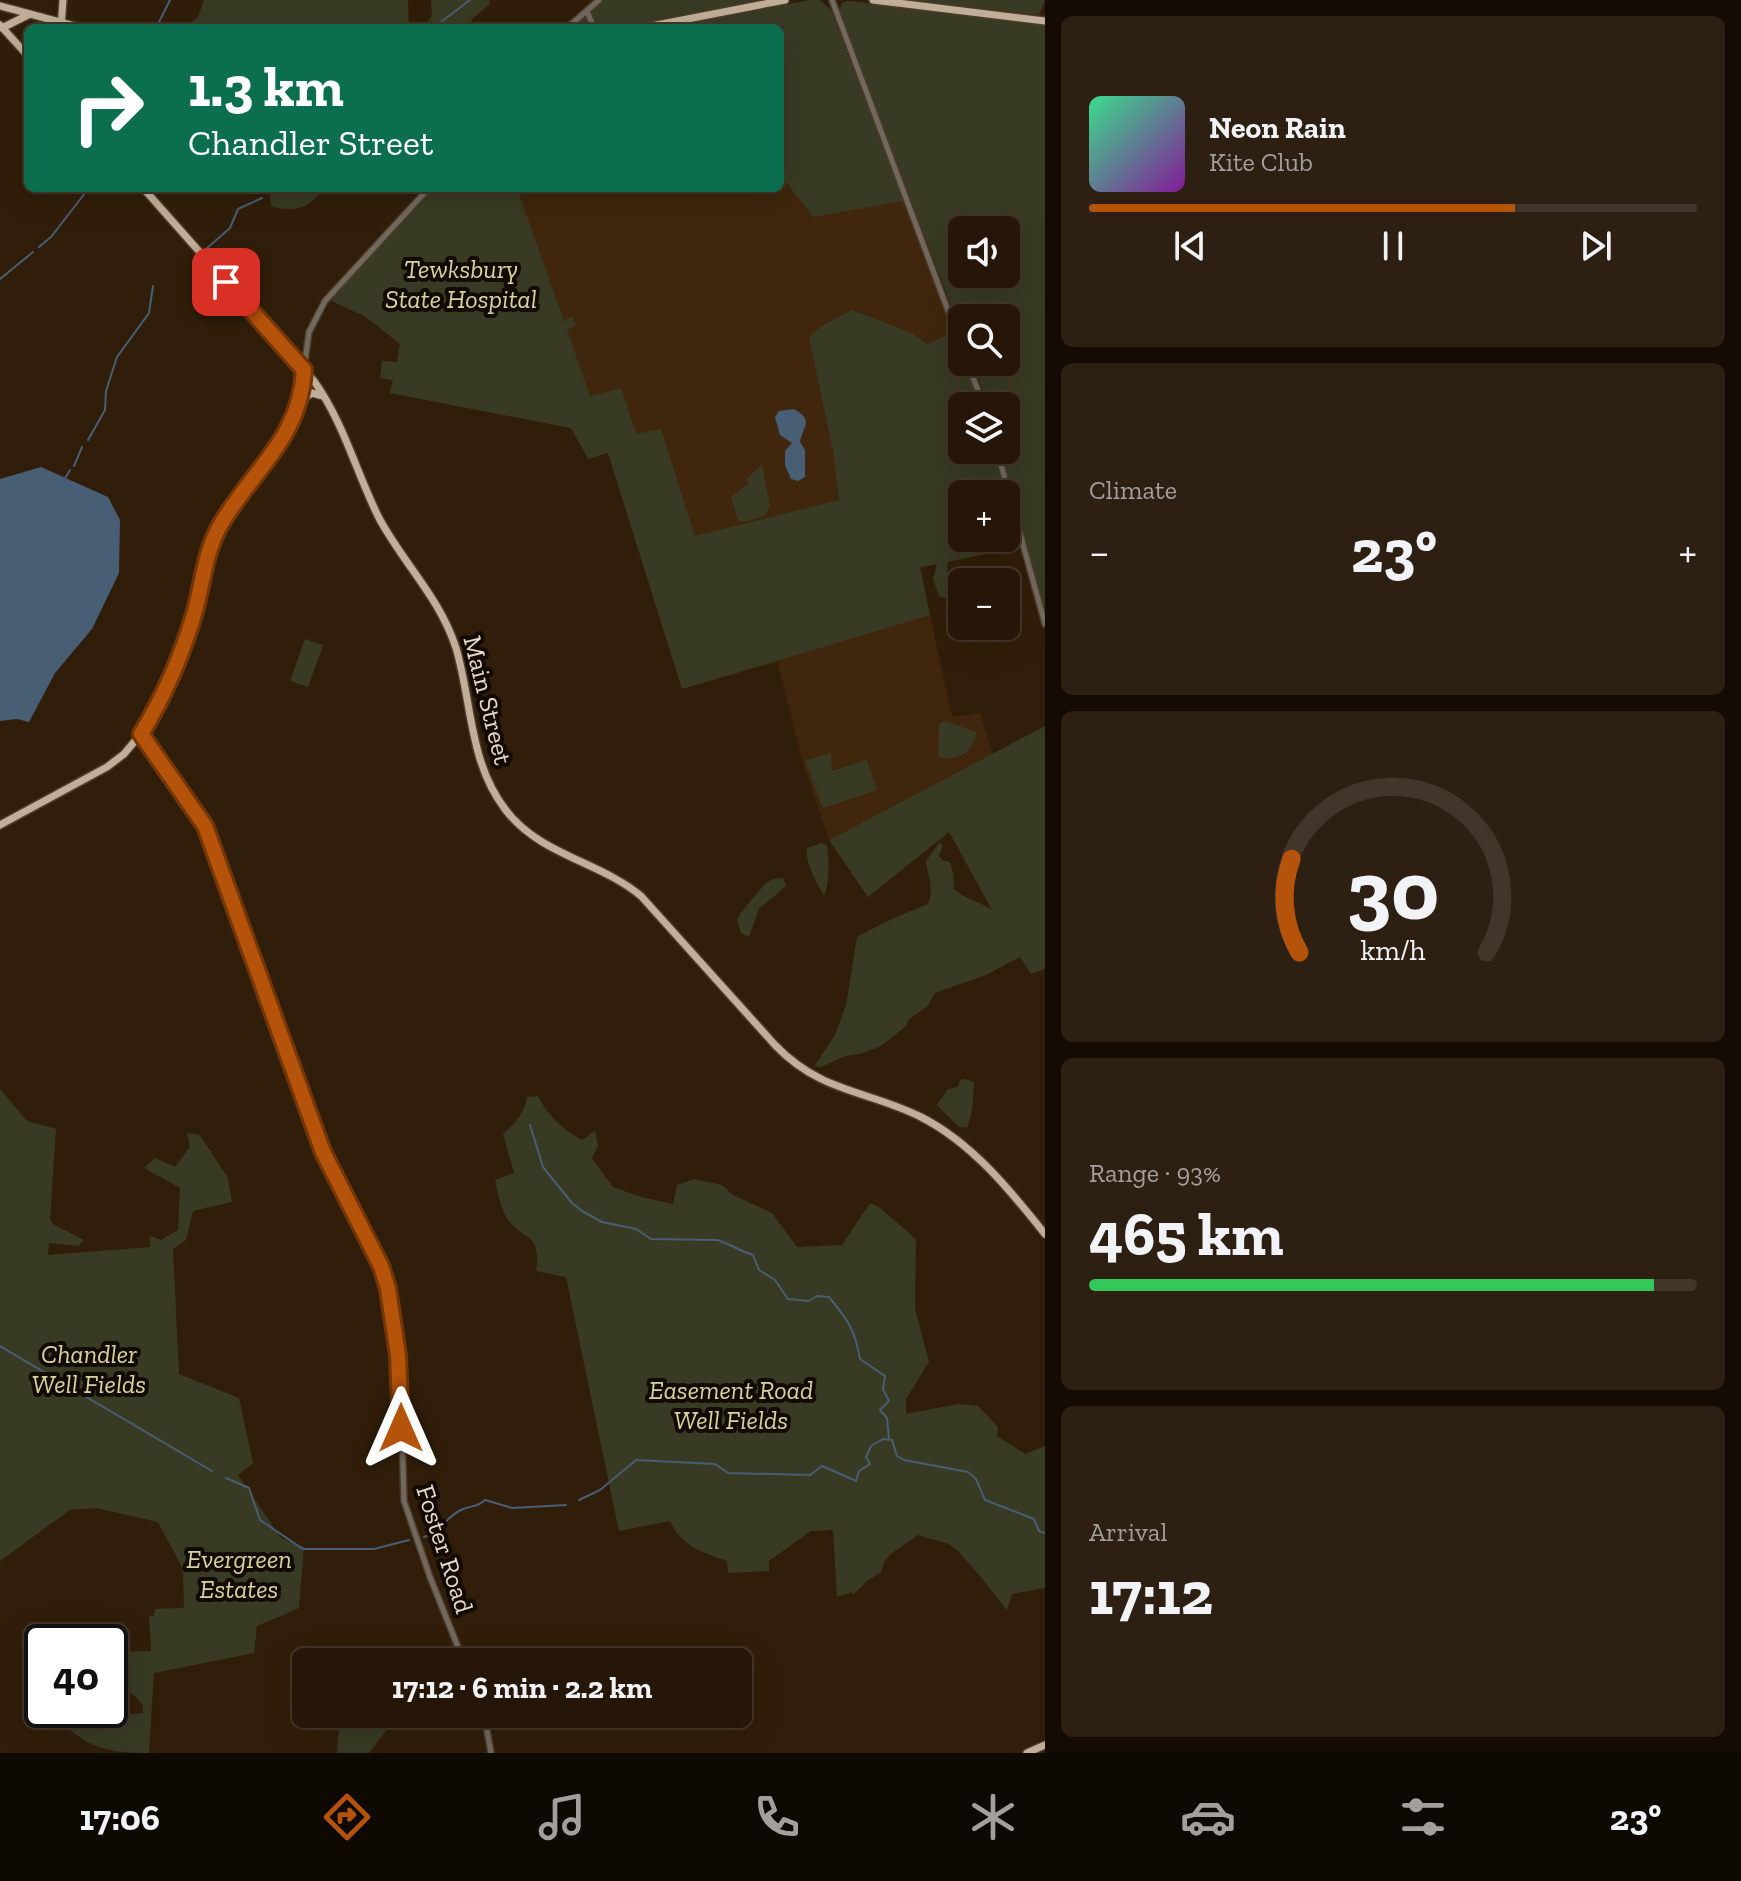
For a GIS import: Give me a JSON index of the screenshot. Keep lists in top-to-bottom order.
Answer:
{
  "streets": {
    "main road": ["Main Street"],
    "street": ["Foster Road"]
  },
  "parks": [
    "Tewksbury State Hospital",
    "Chandler Well Fields",
    "Easement Road Well Fields",
    "Evergreen Estates"
  ],
  "page": {
    "turn": ["1.3 km", "Chandler Street"],
    "song": ["Neon Rain", "Kite Club"],
    "map_buttons": ["+", "−"],
    "tile": [
      "Climate",
      ["Range · 93%", "465 km"],
      ["Arrival", "17:12"]
    ],
    "heat": ["−", "23°", "+"],
    "limit": "40",
    "trip": "17:12 · 6 min · 2.2 km",
    "tabs": ["17:06", "23°"],
    "gauge": ["30", "km/h"]
  }
}
